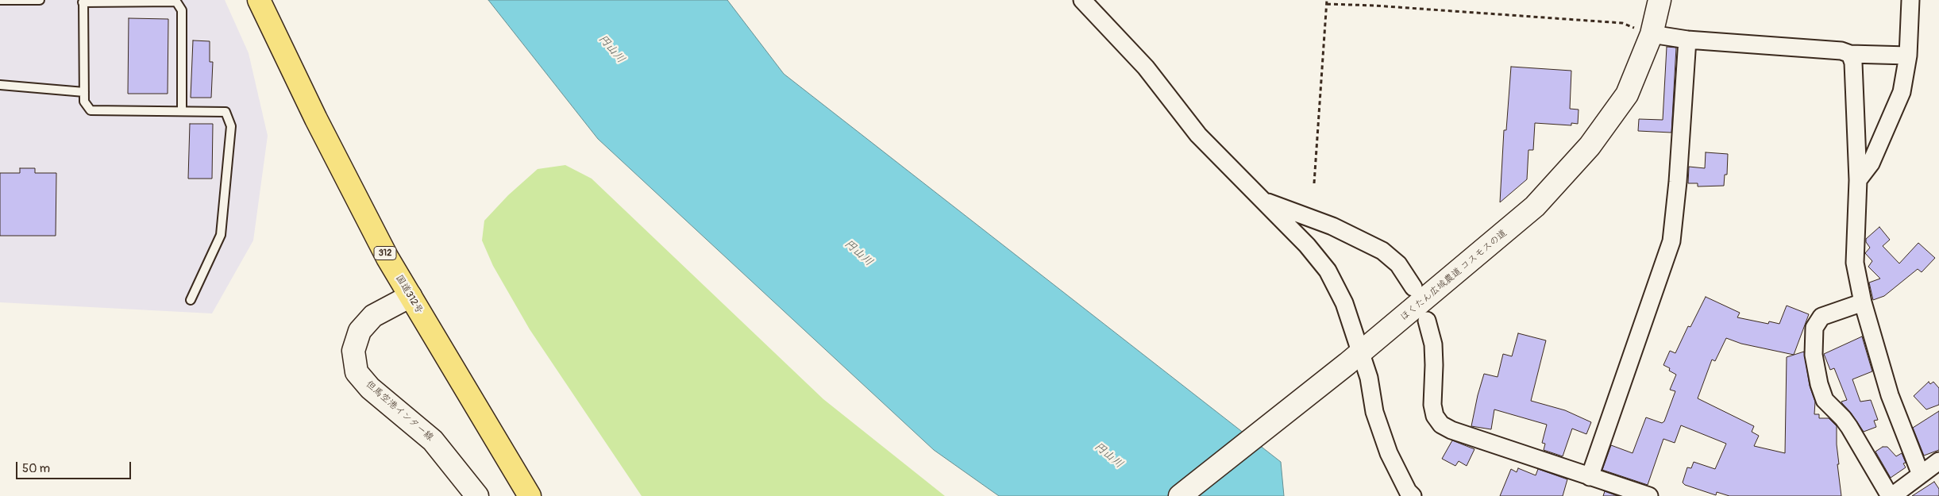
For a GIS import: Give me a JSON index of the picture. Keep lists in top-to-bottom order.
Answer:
{
  "streets": {
    "highway": ["312", "国道312号"],
    "street": ["ほくたん広域農道 コスモスの道", "但馬空港インター線"]
  },
  "crossings": [
    ["国道312号", "但馬空港インター線"]
  ],
  "water": ["円山川"],
  "scale_bar": "50 m"
}
